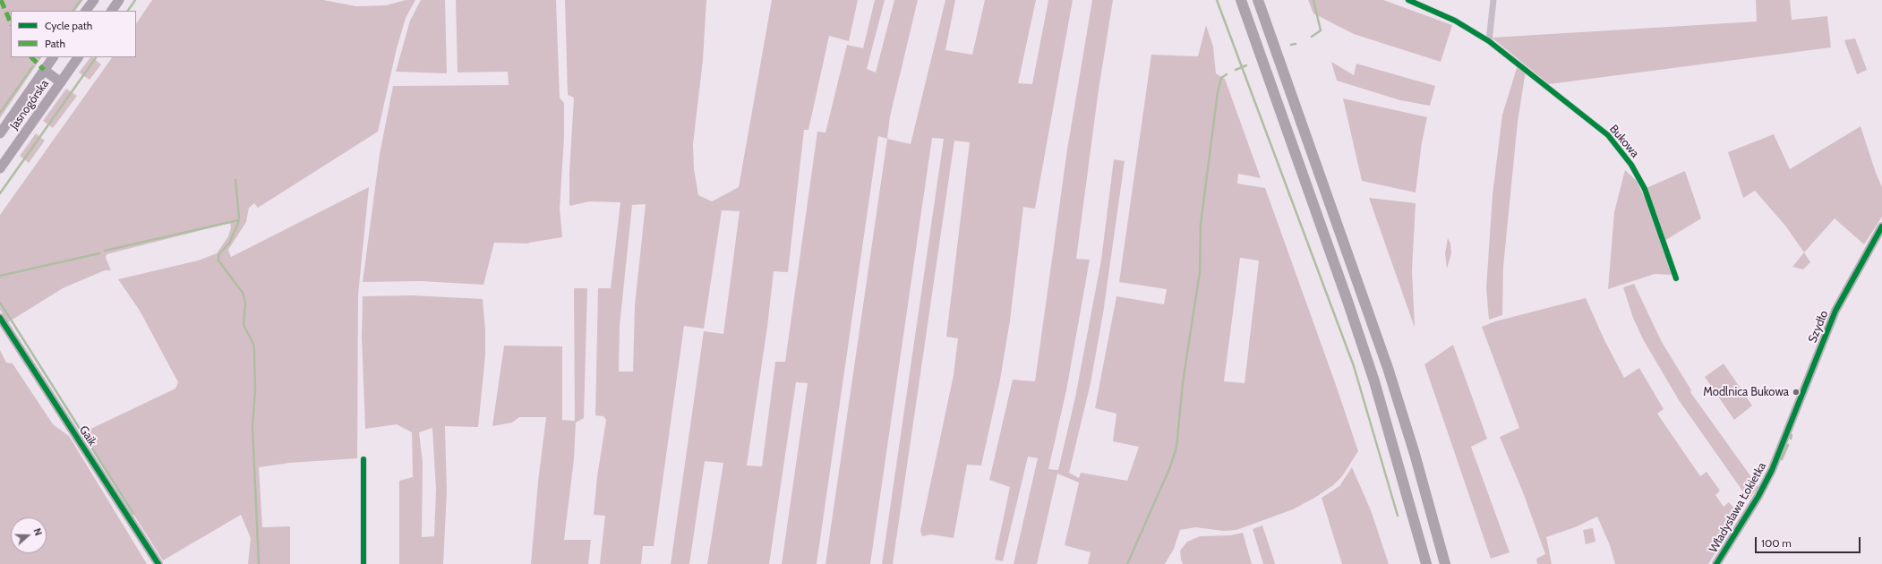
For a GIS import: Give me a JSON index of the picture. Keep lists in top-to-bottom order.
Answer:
{
  "streets": {
    "main road": ["Jasnogórska"],
    "street": [
      "Bukowa",
      "Szydło",
      "Gaik",
      "Władysława Łokietka"
    ]
  },
  "crossings": [
    ["Szydło", "Władysława Łokietka"]
  ],
  "places": ["Modlnica Bukowa"],
  "legend": ["Cycle path", "Path"],
  "scale_bar": "100 m",
  "north": "right"
}
